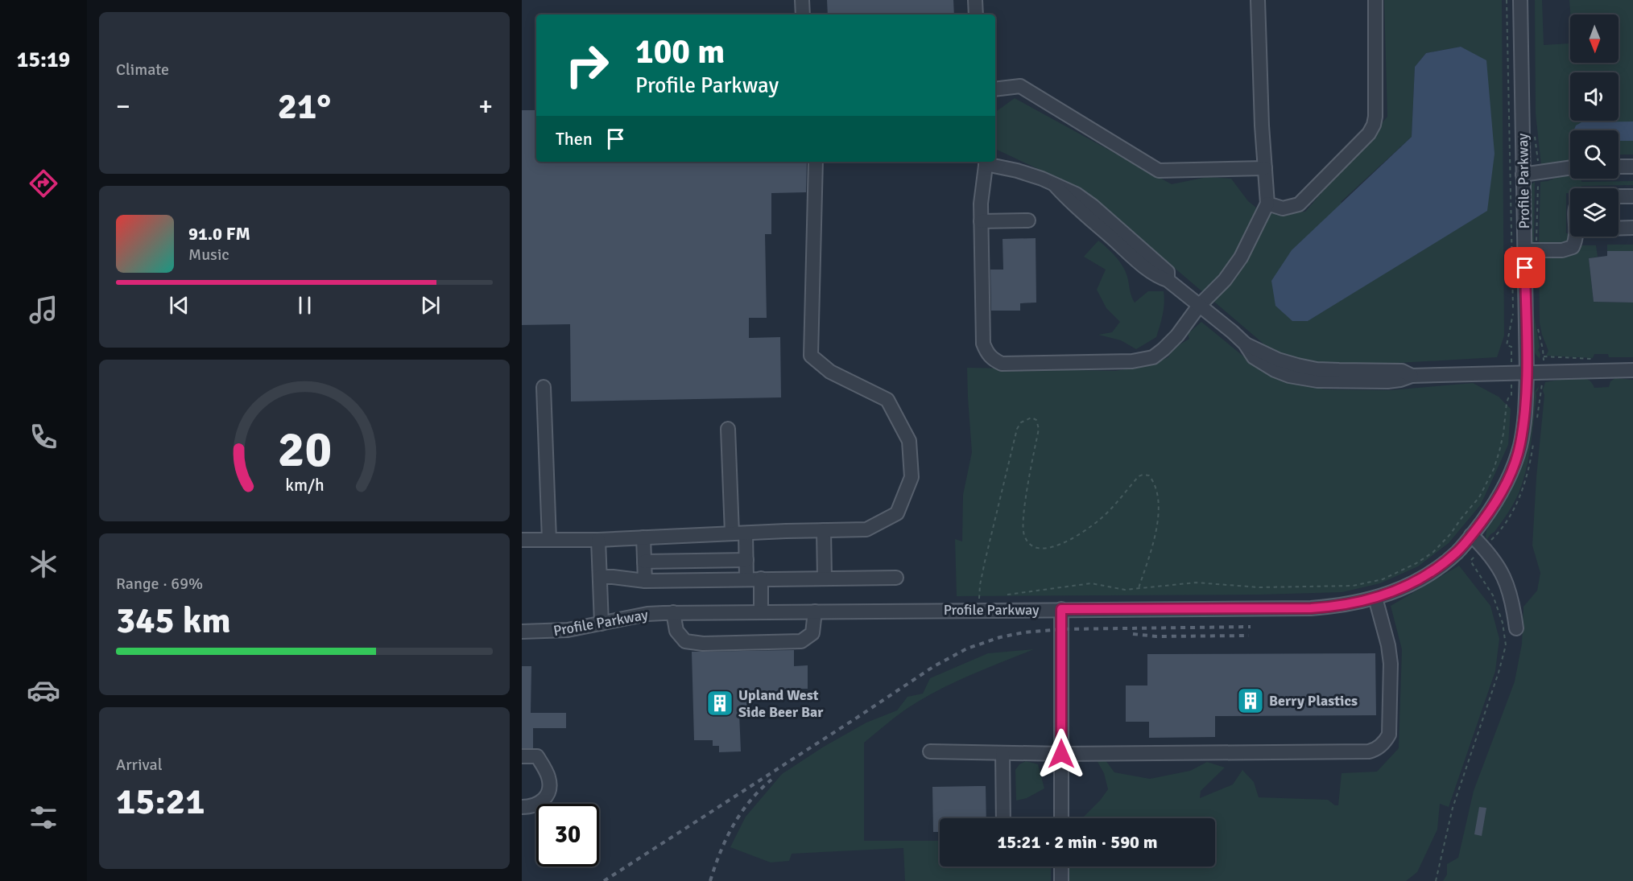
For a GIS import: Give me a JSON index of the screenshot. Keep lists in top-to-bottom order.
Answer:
{
  "streets": {
    "street": ["Profile Parkway"]
  },
  "places": {
    "building": ["Berry Plastics", "Upland West Side Beer Bar"]
  },
  "north": "bottom",
  "page": {
    "tabs": "15:19",
    "tile": [
      "Climate",
      ["Range · 69%", "345 km"],
      ["Arrival", "15:21"]
    ],
    "turn": ["100 m", "Profile Parkway"],
    "heat": ["−", "21°", "+"],
    "then": "Then",
    "song": ["91.0 FM", "Music"],
    "limit": "30",
    "trip": "15:21 · 2 min · 590 m",
    "gauge": ["20", "km/h"]
  }
}
